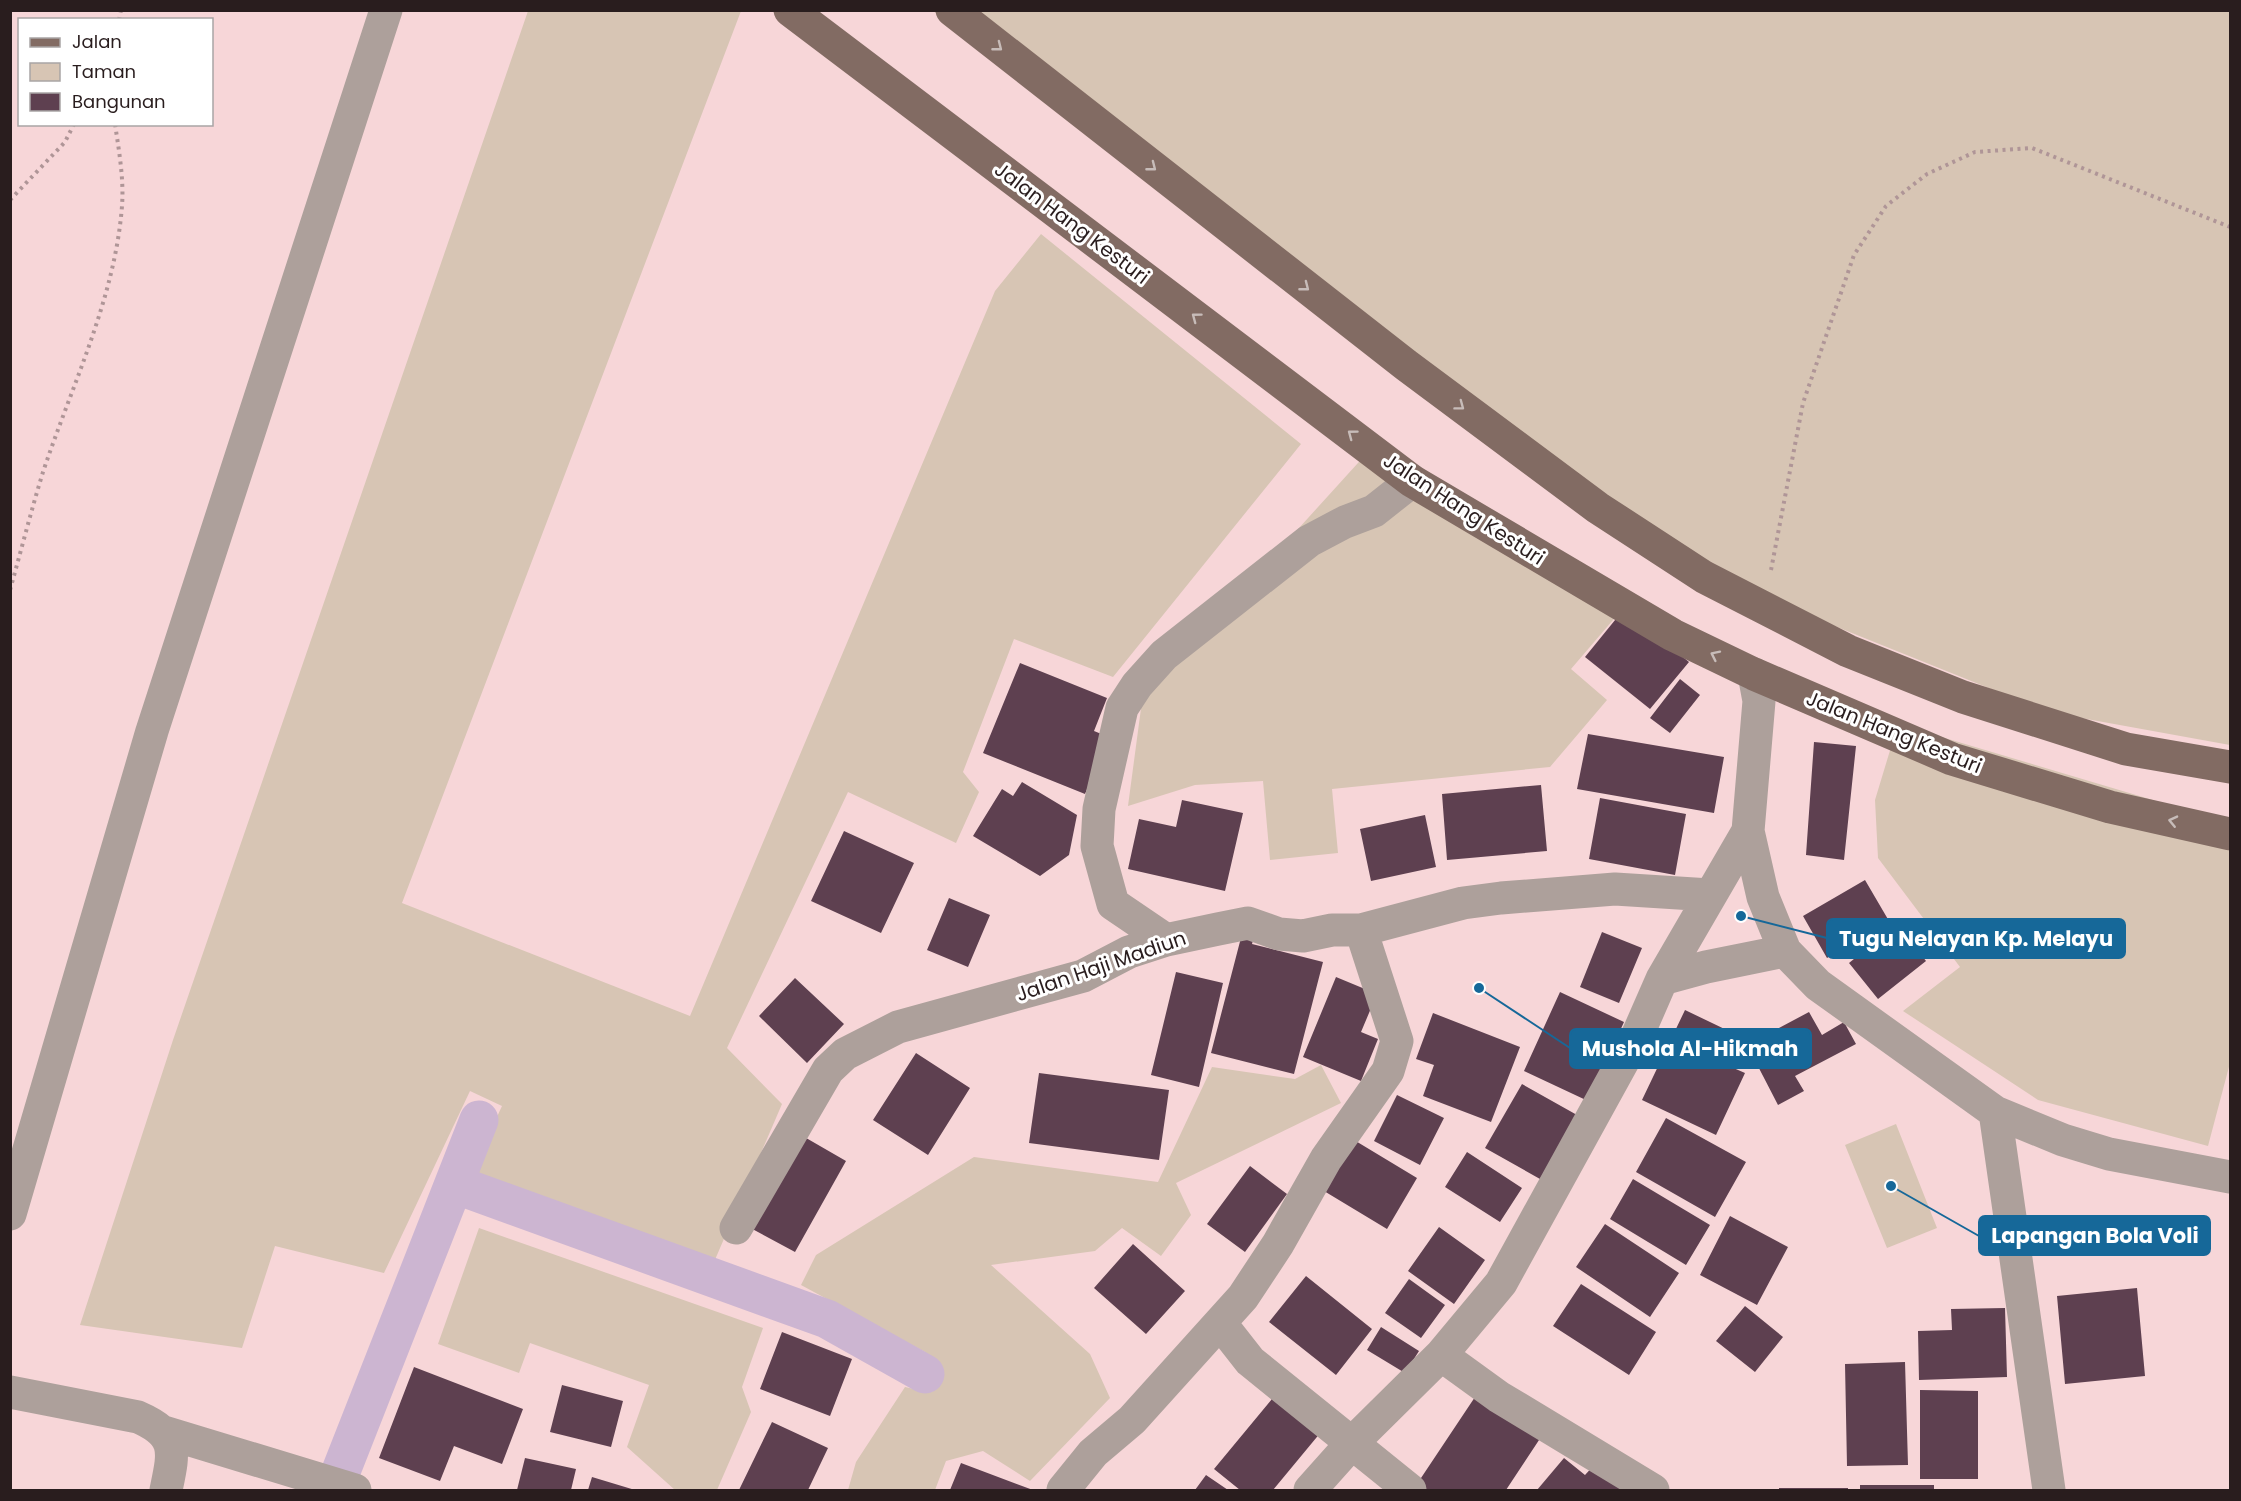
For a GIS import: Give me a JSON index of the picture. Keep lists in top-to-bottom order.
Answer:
{
  "streets": {
    "main road": ["Jalan Hang Kesturi"],
    "street": ["Jalan Haji Madiun"]
  },
  "places": ["Tugu Nelayan Kp. Melayu", "Mushola Al-Hikmah", "Lapangan Bola Voli"],
  "legend": ["Jalan", "Taman", "Bangunan"]
}
